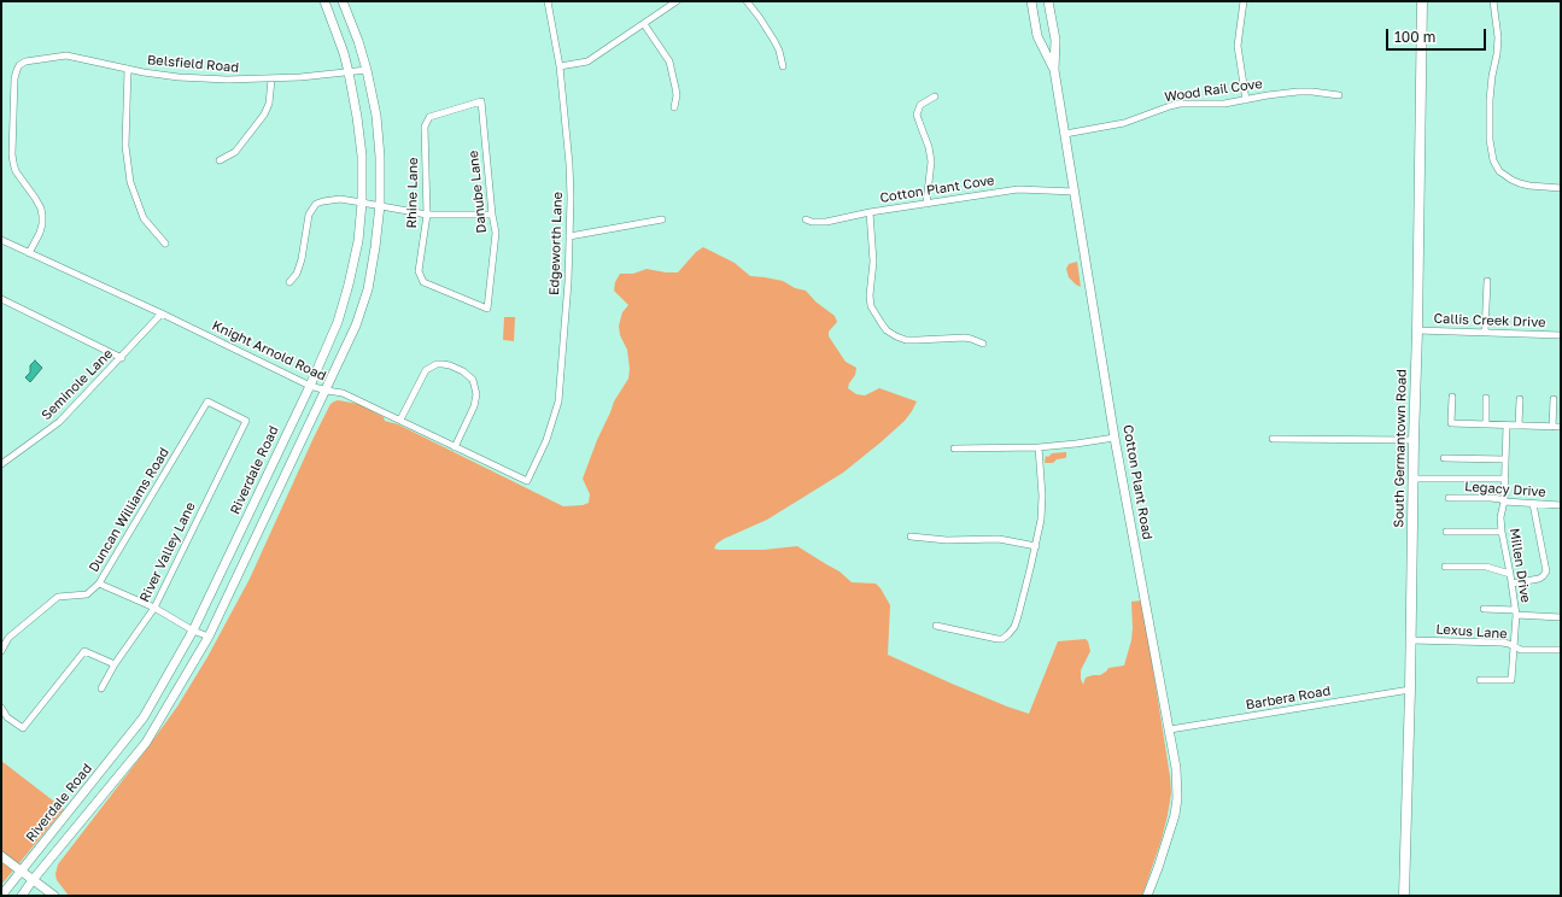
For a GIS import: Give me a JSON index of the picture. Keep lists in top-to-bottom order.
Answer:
{
  "streets": {
    "main road": ["South Germantown Road"],
    "street": [
      "Belsfield Road",
      "Wood Rail Cove",
      "Cotton Plant Cove",
      "Danube Lane",
      "Rhine Lane",
      "Edgeworth Lane",
      "Callis Creek Drive",
      "Knight Arnold Road",
      "Seminole Lane",
      "Riverdale Road",
      "Cotton Plant Road",
      "Legacy Drive",
      "Duncan Williams Road",
      "River Valley Lane",
      "Millen Drive",
      "Lexus Lane",
      "Barbera Road"
    ]
  },
  "crossings": [
    ["Belsfield Road", "Knight Arnold Road"],
    ["Belsfield Road", "Riverdale Road"],
    ["Wood Rail Cove", "Cotton Plant Road"],
    ["Cotton Plant Cove", "Cotton Plant Road"],
    ["Danube Lane", "Rhine Lane"],
    ["Edgeworth Lane", "Knight Arnold Road"],
    ["Callis Creek Drive", "South Germantown Road"],
    ["Knight Arnold Road", "Seminole Lane"],
    ["Knight Arnold Road", "Riverdale Road"],
    ["South Germantown Road", "Legacy Drive"],
    ["South Germantown Road", "Lexus Lane"],
    ["South Germantown Road", "Barbera Road"],
    ["Cotton Plant Road", "Barbera Road"],
    ["Legacy Drive", "Millen Drive"],
    ["Duncan Williams Road", "River Valley Lane"],
    ["Millen Drive", "Lexus Lane"]
  ],
  "scale_bar": "100 m"
}
